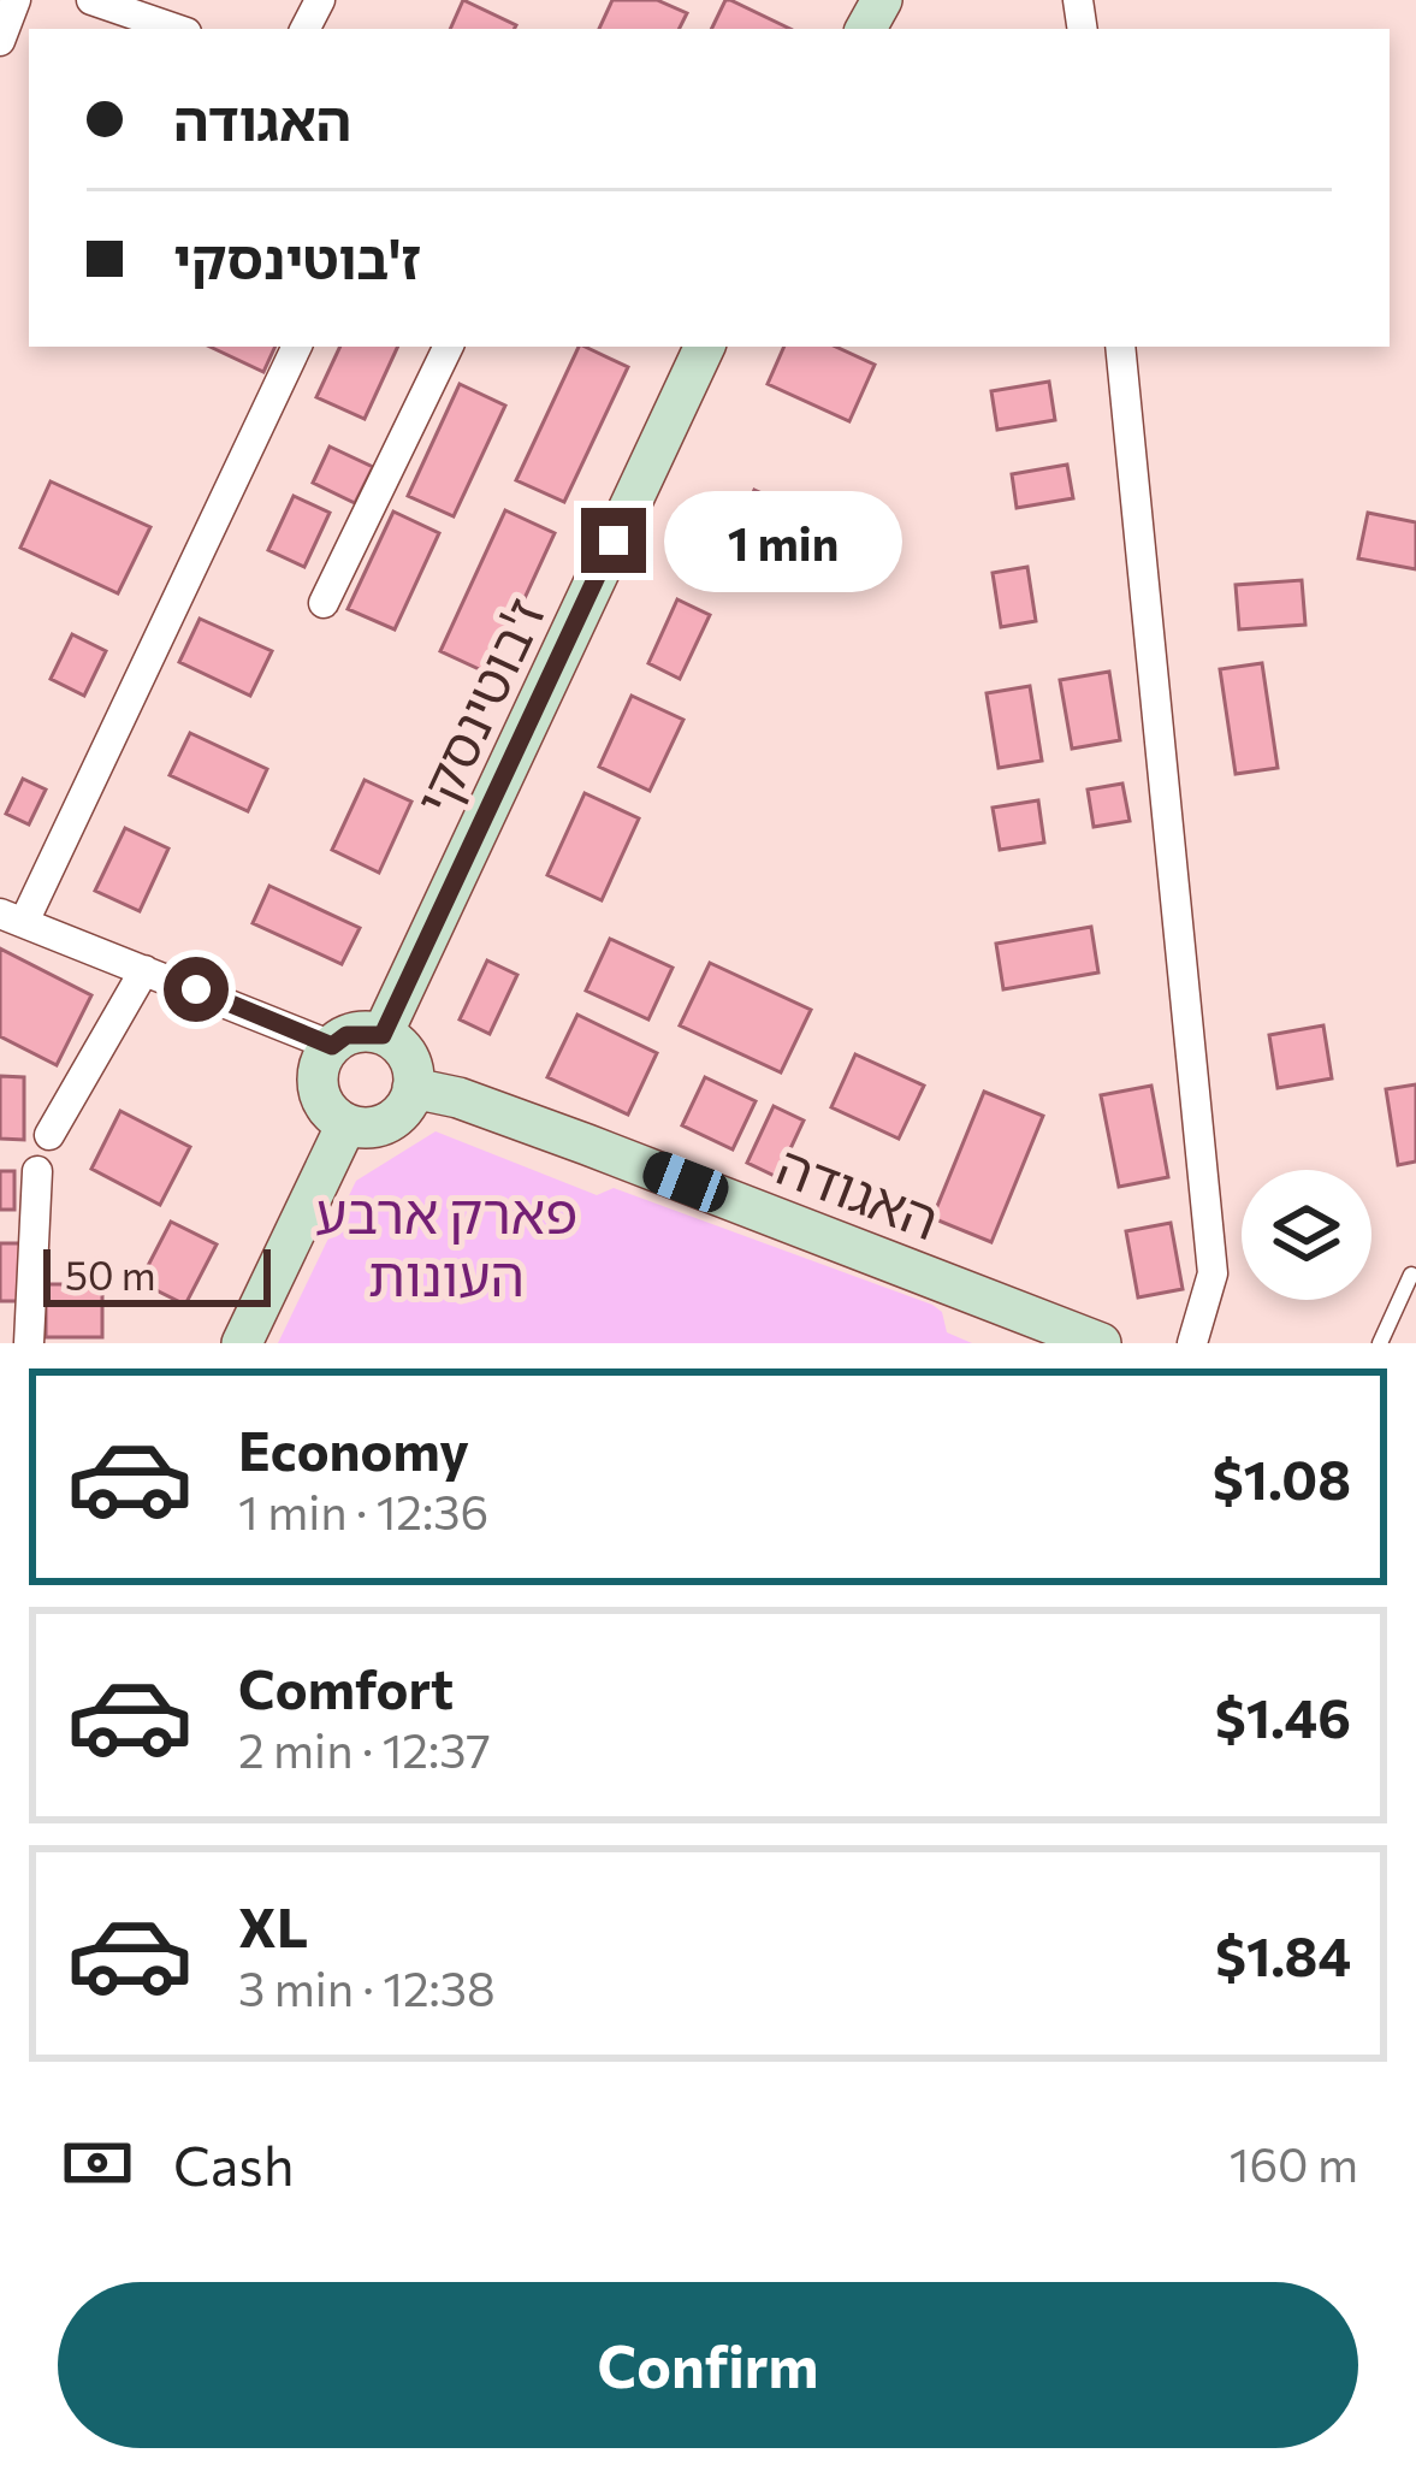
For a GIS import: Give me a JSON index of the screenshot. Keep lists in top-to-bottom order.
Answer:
{
  "streets": {
    "street": ["ז'בוטינסקי", "האגודה"]
  },
  "crossings": [
    ["ז'בוטינסקי", "האגודה"]
  ],
  "parks": ["פארק ארבע העונות"],
  "scale_bar": "50 m",
  "page": {
    "banner": ["האגודה", "ז'בוטינסקי"],
    "bubble": "1 min",
    "scale": "50 m",
    "list": [
      {
        "name": "Economy",
        "note": "1 min · 12:36",
        "value": "$1.08"
      },
      {
        "name": "Comfort",
        "note": "2 min · 12:37",
        "value": "$1.46"
      },
      {
        "name": "XL",
        "note": "3 min · 12:38",
        "value": "$1.84"
      }
    ],
    "pay": ["Cash", "160 m"],
    "buttons": "Confirm"
  }
}
